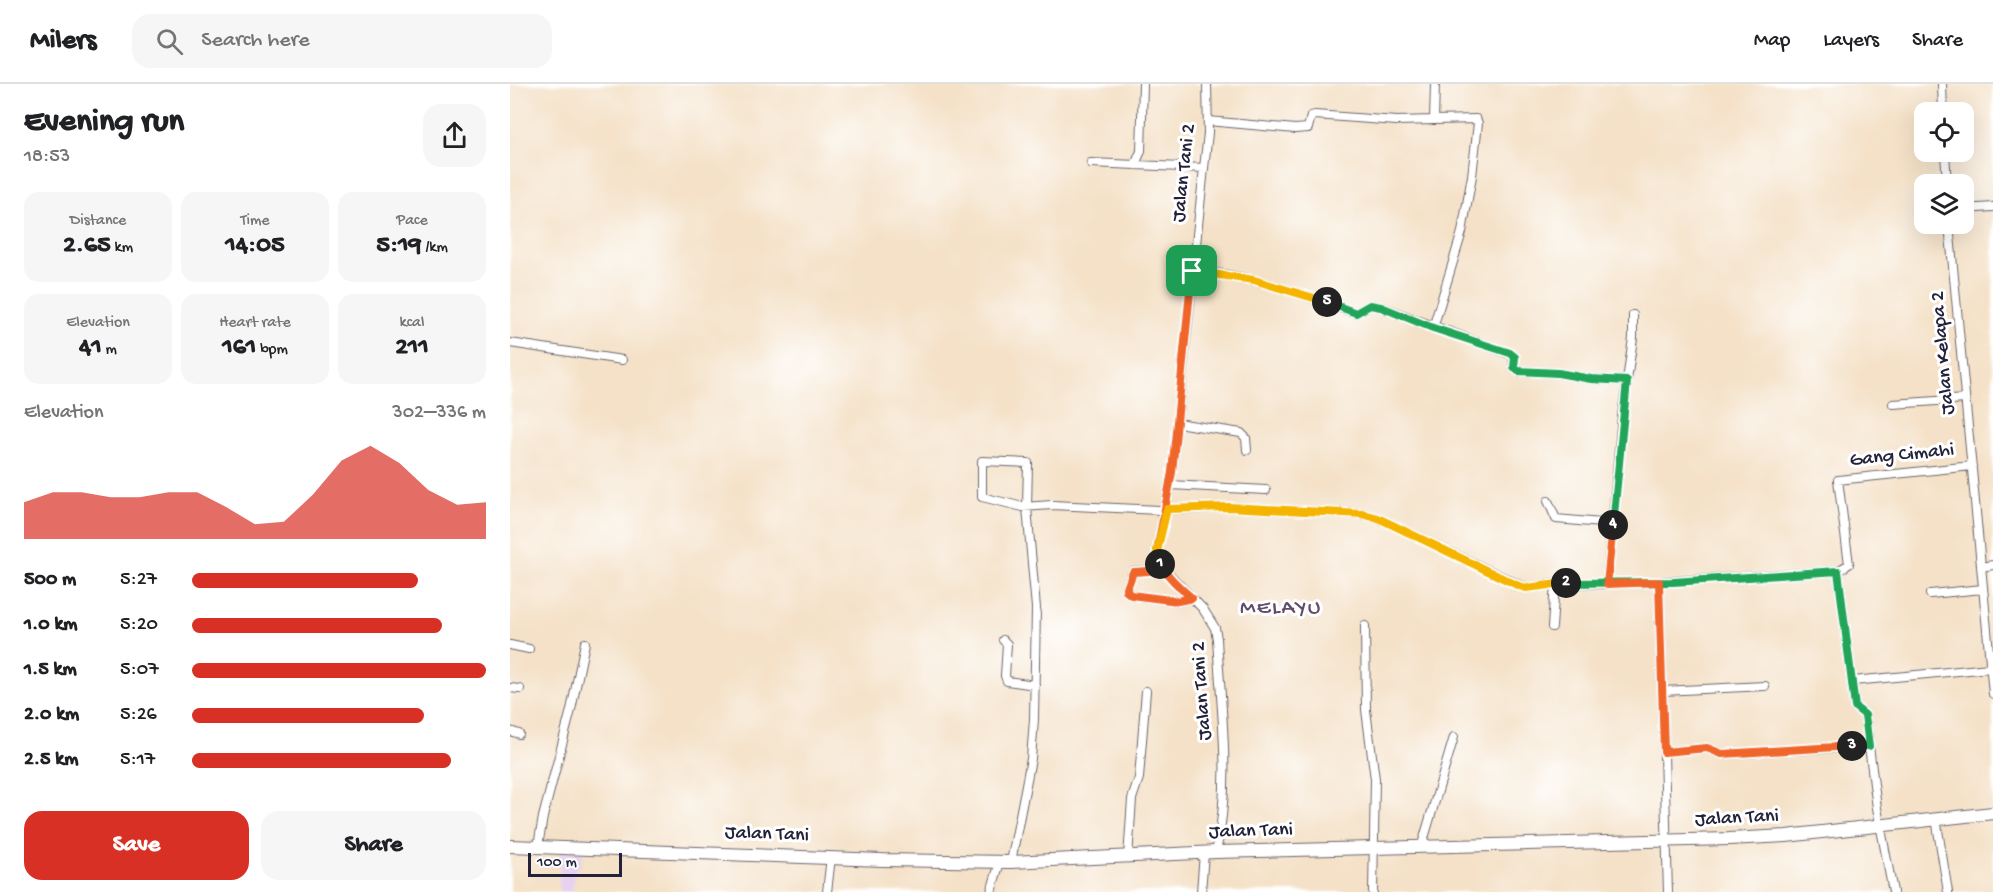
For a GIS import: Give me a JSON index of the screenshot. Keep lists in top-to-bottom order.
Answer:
{
  "streets": {
    "highway": ["Jalan Tani"],
    "street": ["Jalan Tani 2", "Jalan Kelapa 2", "Gang Cimahi"]
  },
  "crossings": [
    ["Jalan Tani 2", "Jalan Tani"],
    ["Jalan Kelapa 2", "Gang Cimahi"]
  ],
  "districts": ["MELAYU"],
  "scale_bar": "100 m",
  "page": {
    "header": "Milers",
    "search": "Search here",
    "nav": ["Map", "Layers", "Share"],
    "heading": ["Evening run", "18:53"],
    "stats": [
      ["Distance", "2.65 km"],
      ["Time", "14:05"],
      ["Pace", "5:19 /km"],
      ["Elevation", "41 m"],
      ["Heart rate", "161 bpm"],
      ["kcal", "211"]
    ],
    "pins": [
      "5",
      "4",
      "1",
      "2",
      "3"
    ],
    "chart": ["Elevation", "302–336 m"],
    "list": [
      {
        "name": "500 m",
        "note": "5:27"
      },
      {
        "name": "1.0 km",
        "note": "5:20"
      },
      {
        "name": "1.5 km",
        "note": "5:07"
      },
      {
        "name": "2.0 km",
        "note": "5:26"
      },
      {
        "name": "2.5 km",
        "note": "5:17"
      }
    ],
    "buttons": ["Save", "Share"],
    "scale": "100 m"
  }
}
